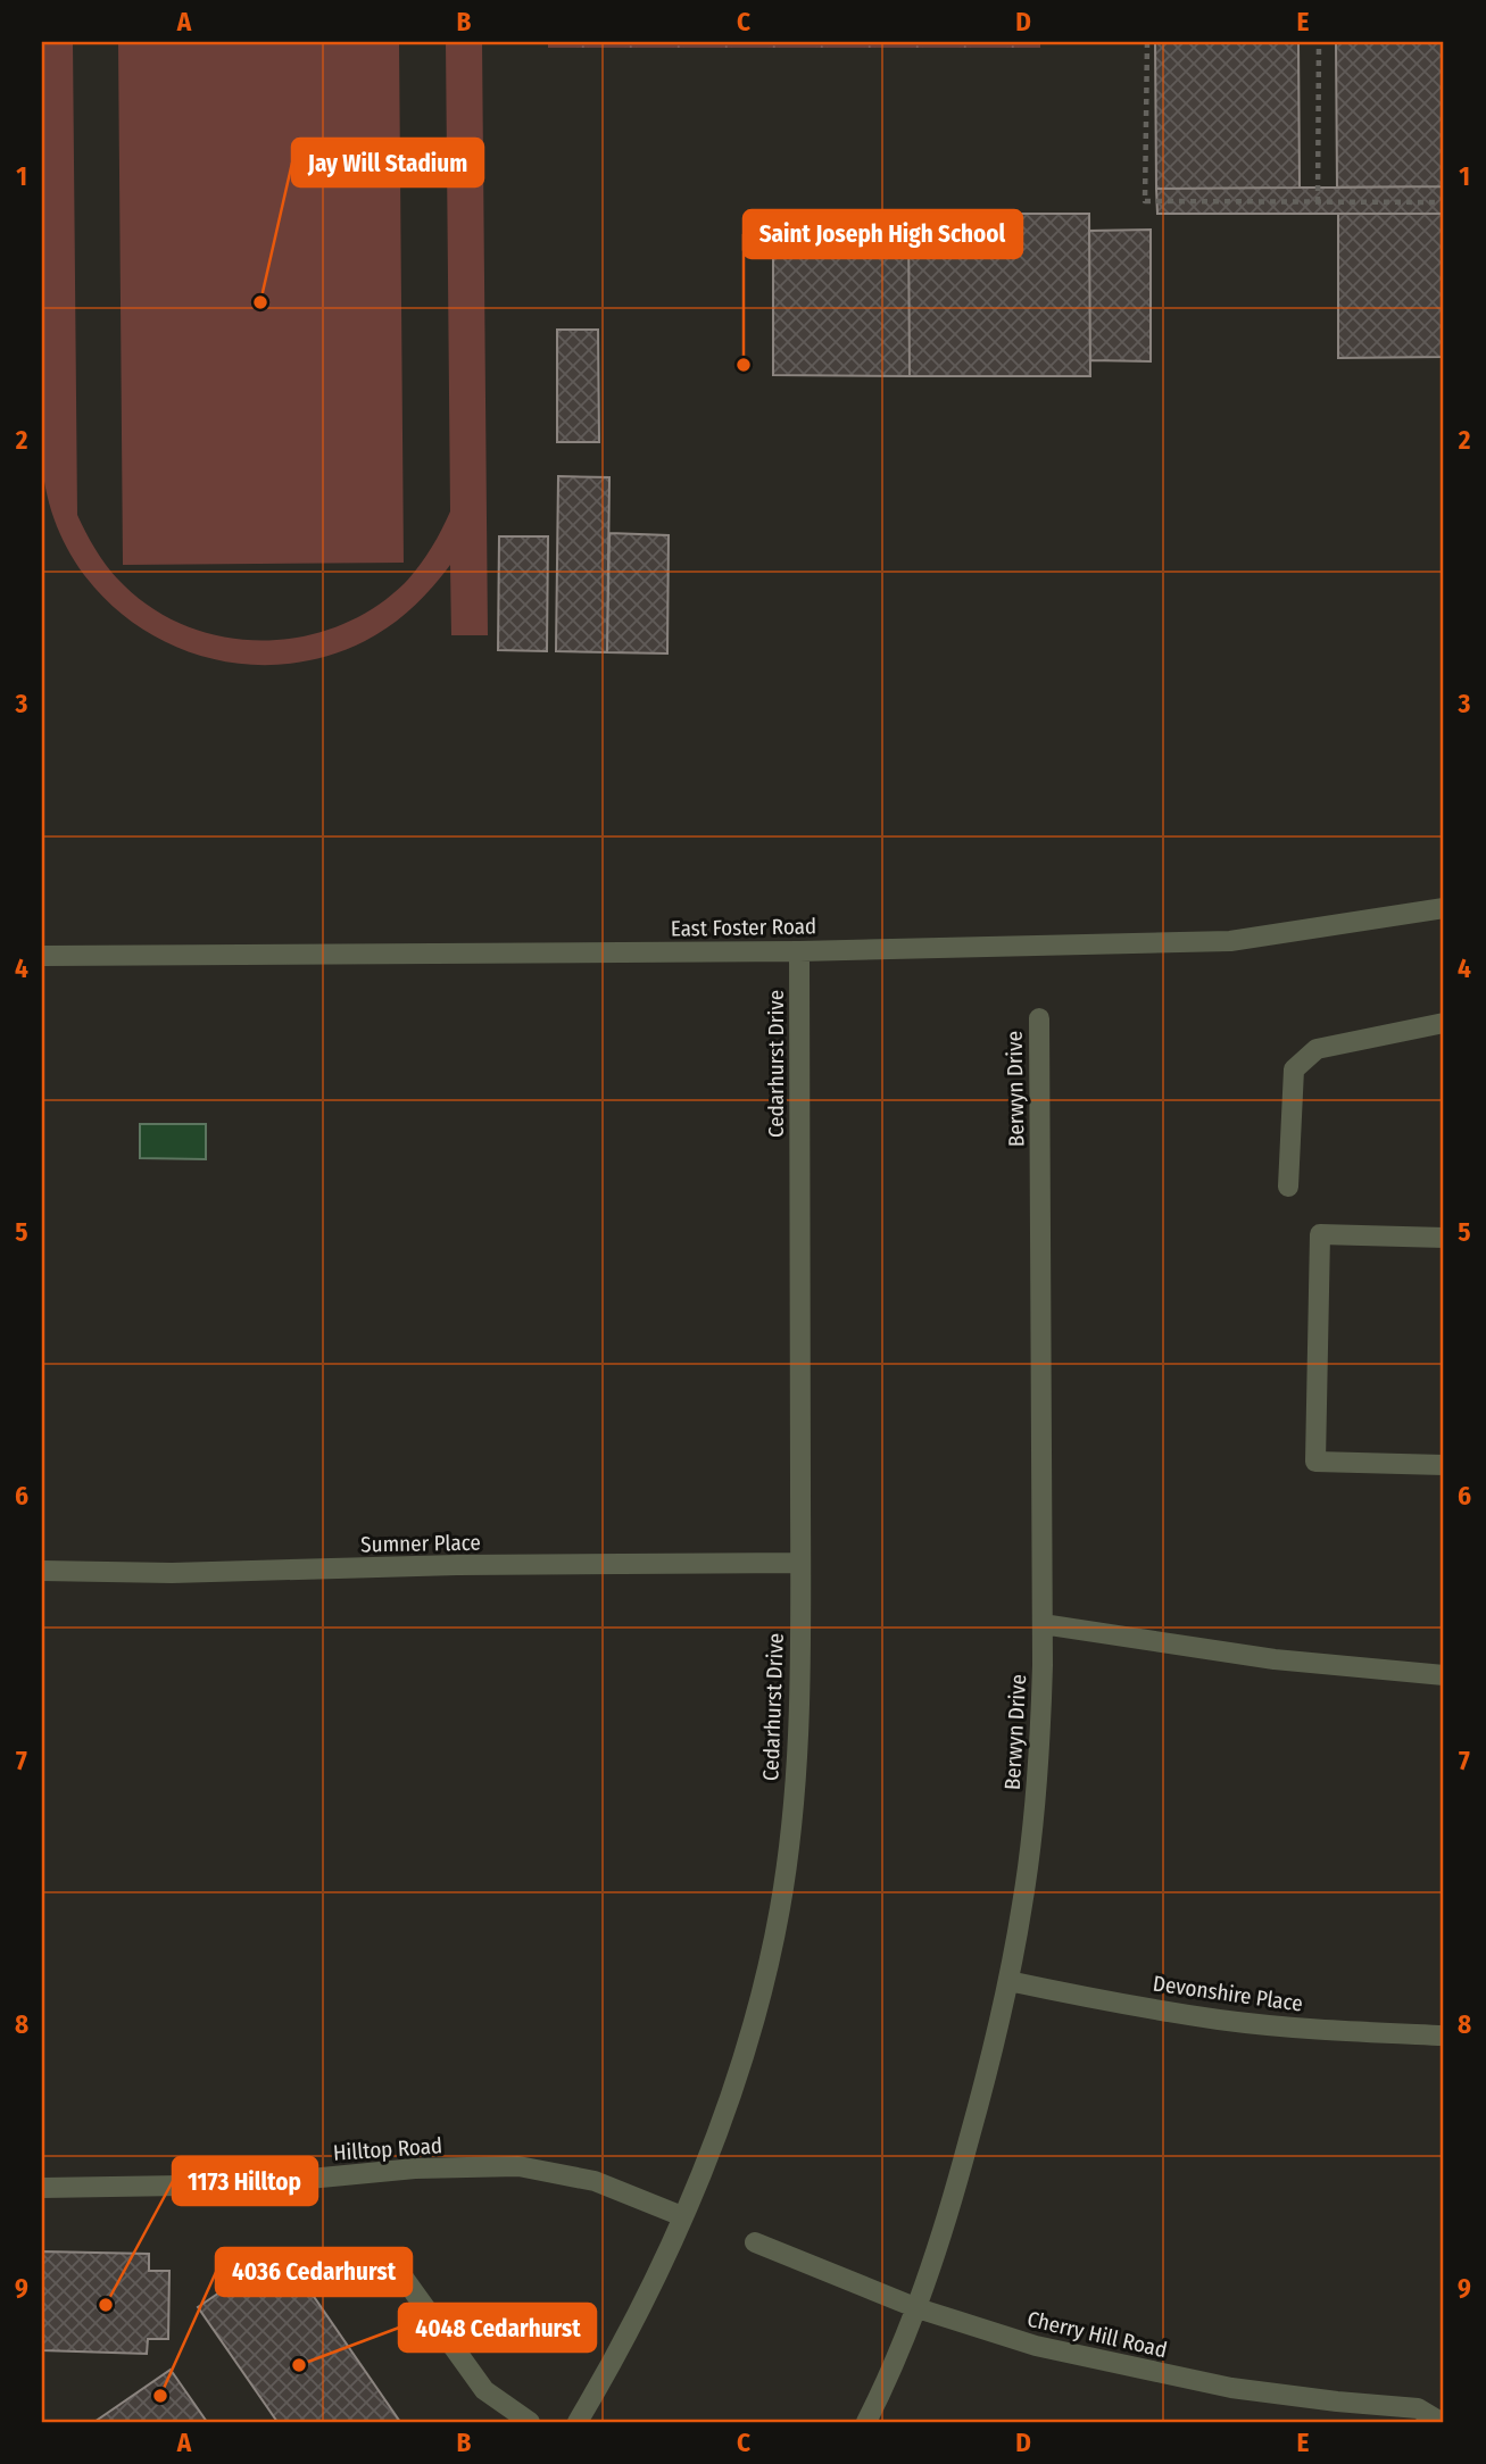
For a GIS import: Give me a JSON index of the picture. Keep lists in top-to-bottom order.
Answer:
{
  "streets": {
    "street": [
      "East Foster Road",
      "Cedarhurst Drive",
      "Berwyn Drive",
      "Sumner Place",
      "Devonshire Place",
      "Hilltop Road",
      "Cherry Hill Road"
    ]
  },
  "crossings": [
    ["East Foster Road", "Cedarhurst Drive"],
    ["Cedarhurst Drive", "Sumner Place"],
    ["Cedarhurst Drive", "Hilltop Road"],
    ["Berwyn Drive", "Devonshire Place"],
    ["Berwyn Drive", "Cherry Hill Road"]
  ],
  "places": [
    "Jay Will Stadium",
    "Saint Joseph High School",
    "1173 Hilltop",
    "4048 Cedarhurst",
    "4036 Cedarhurst"
  ],
  "grid": {
    "columns": [
      "A",
      "B",
      "C",
      "D",
      "E"
    ],
    "rows": [
      "1",
      "2",
      "3",
      "4",
      "5",
      "6",
      "7",
      "8",
      "9"
    ]
  }
}
